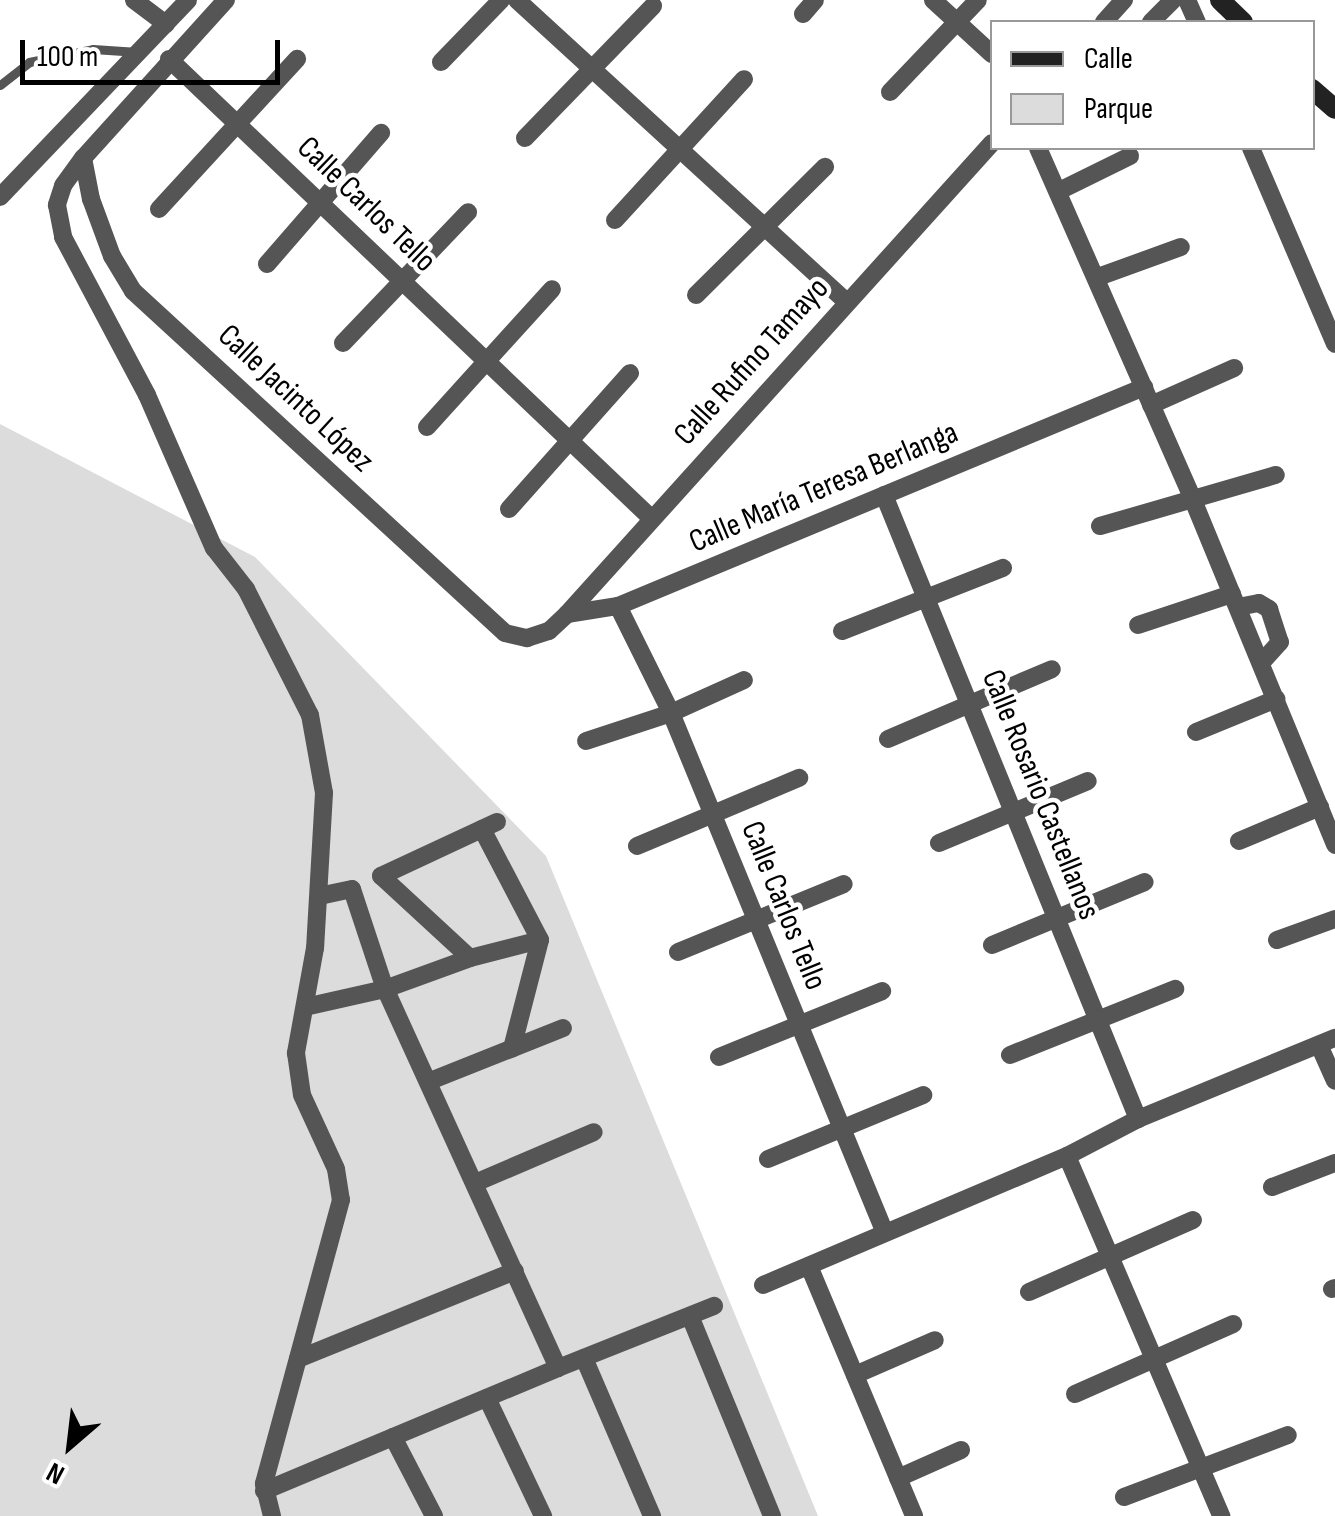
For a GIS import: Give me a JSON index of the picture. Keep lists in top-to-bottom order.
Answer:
{
  "streets": {
    "street": [
      "Calle Carlos Tello",
      "Calle Rufino Tamayo",
      "Calle Jacinto López",
      "Calle María Teresa Berlanga",
      "Calle Rosario Castellanos"
    ]
  },
  "crossings": [
    ["Calle Carlos Tello", "Calle Rufino Tamayo"],
    ["Calle Carlos Tello", "Calle María Teresa Berlanga"],
    ["Calle Rufino Tamayo", "Calle María Teresa Berlanga"],
    ["Calle Jacinto López", "Calle María Teresa Berlanga"],
    ["Calle María Teresa Berlanga", "Calle Rosario Castellanos"]
  ],
  "legend": ["Calle", "Parque"],
  "scale_bar": "100 m",
  "north": "bottom left"
}
